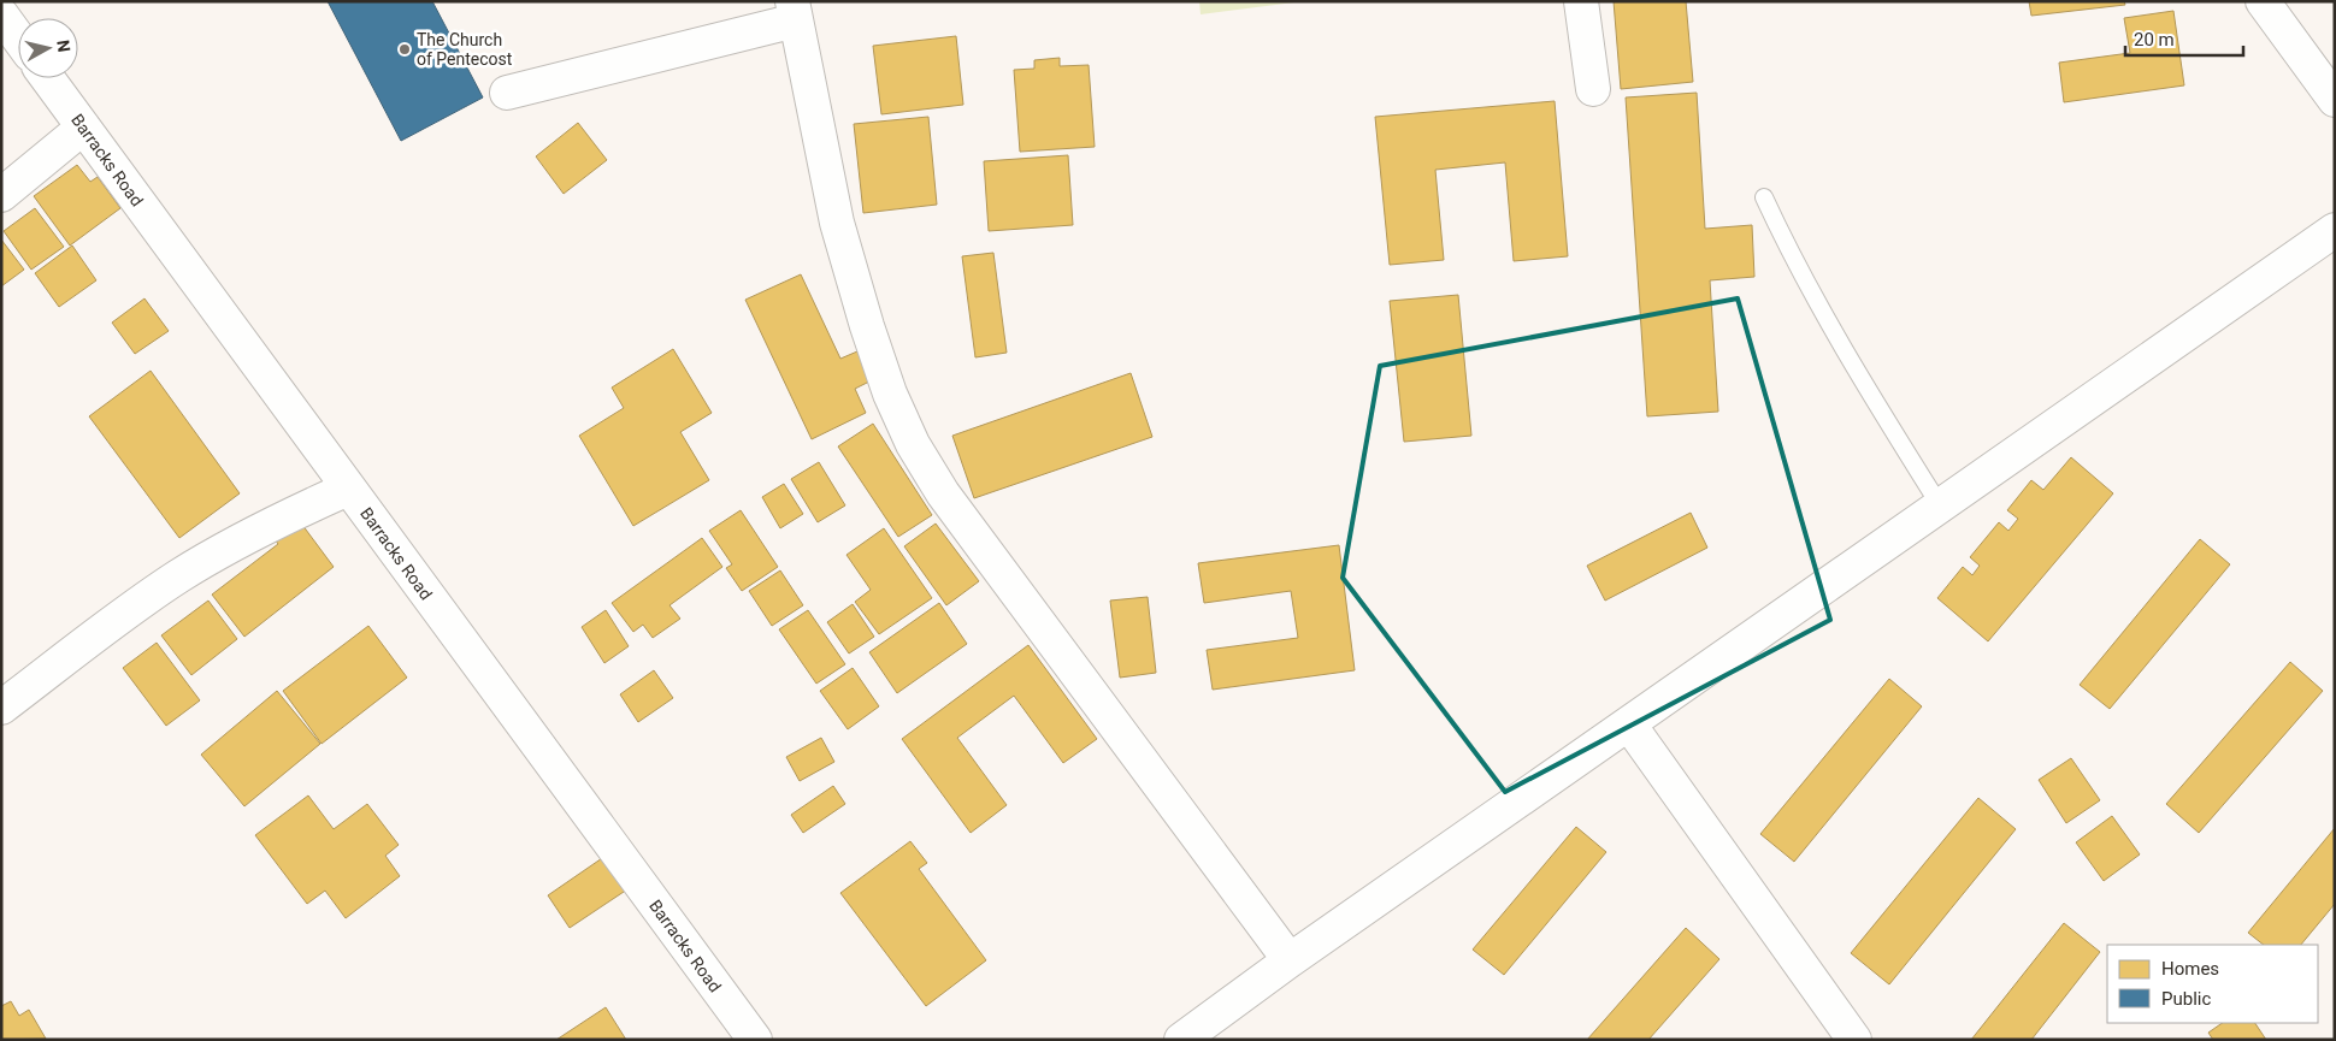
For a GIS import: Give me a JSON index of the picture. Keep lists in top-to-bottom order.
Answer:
{
  "streets": {
    "street": ["Barracks Road"]
  },
  "places": ["The Church of Pentecost"],
  "legend": ["Homes", "Public"],
  "scale_bar": "20 m",
  "north": "right"
}
